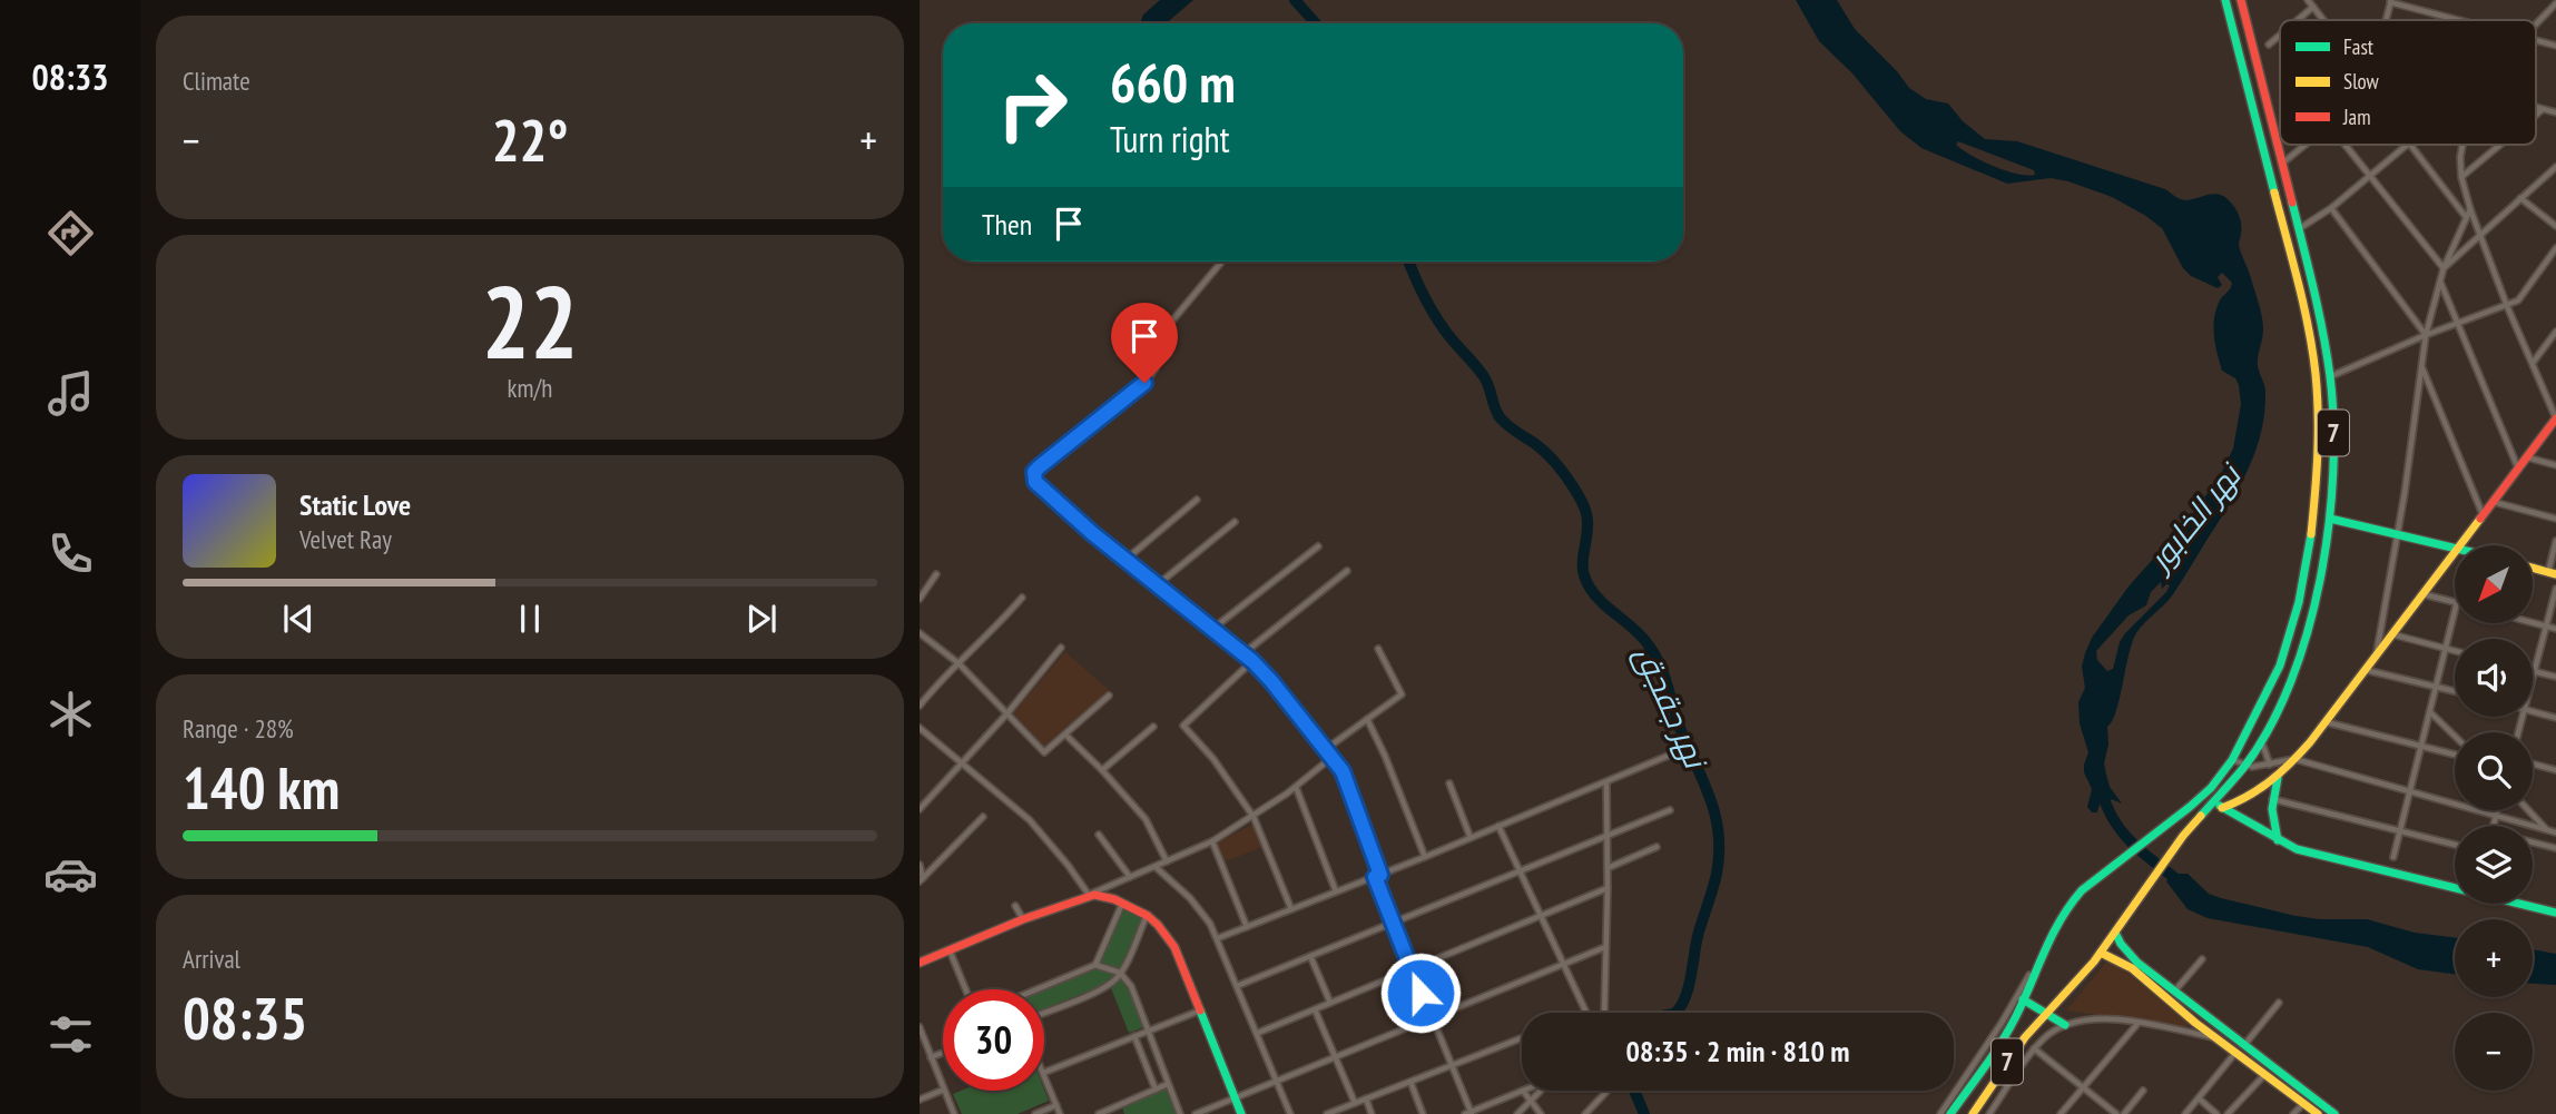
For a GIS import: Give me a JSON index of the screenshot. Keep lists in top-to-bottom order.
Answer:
{
  "streets": {
    "main road": ["7"]
  },
  "water": ["نهر الخابور", "نهر جقجق"],
  "legend": ["Fast", "Slow", "Jam"],
  "north": "bottom left",
  "page": {
    "tabs": "08:33",
    "tile": [
      "Climate",
      ["22", "km/h"],
      ["Range · 28%", "140 km"],
      ["Arrival", "08:35"]
    ],
    "turn": ["660 m", "Turn right"],
    "heat": ["−", "22°", "+"],
    "then": "Then",
    "song": ["Static Love", "Velvet Ray"],
    "map_buttons": ["+", "−"],
    "limit": "30",
    "trip": "08:35 · 2 min · 810 m"
  }
}
